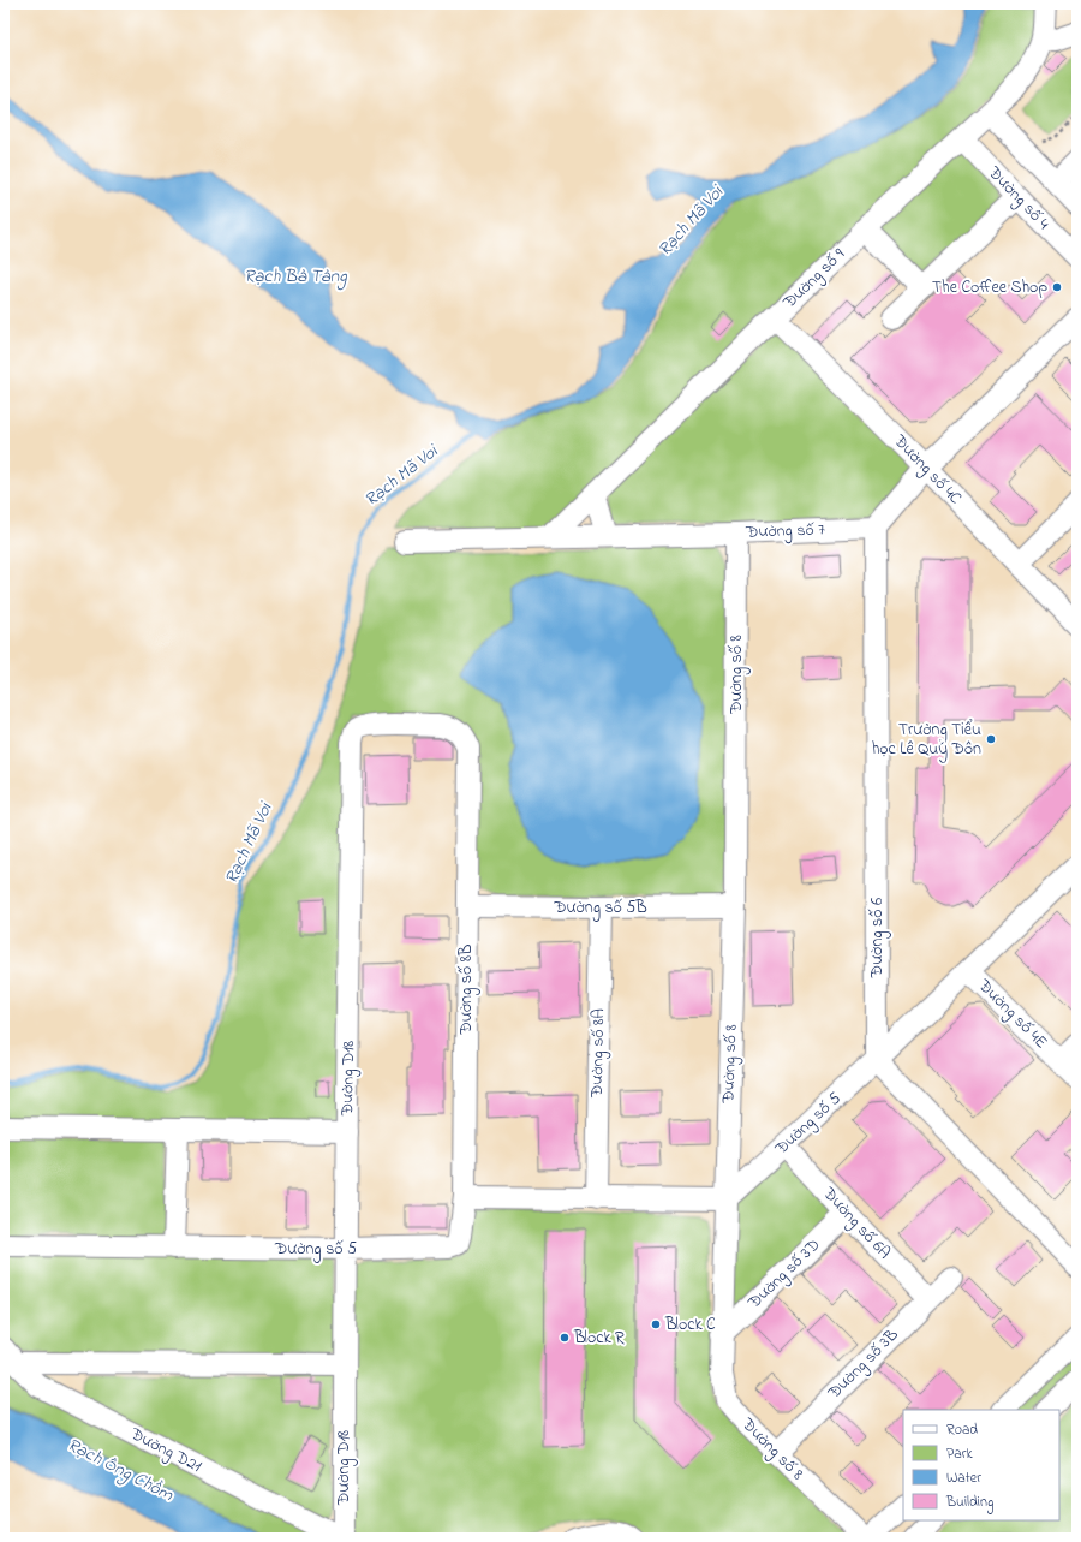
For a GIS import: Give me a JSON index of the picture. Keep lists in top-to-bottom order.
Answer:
{
  "streets": {
    "street": [
      "Đường số 4",
      "Đường số 9",
      "Đường số 4C",
      "Đường số 7",
      "Đường số 8",
      "Đường số 5B",
      "Đường số 6",
      "Đường số 8B",
      "Đường số 4E",
      "Đường số 8A",
      "Đường D18",
      "Đường số 5",
      "Đường số 6A",
      "Đường số 3D",
      "Đường số 3B",
      "Đường D21"
    ]
  },
  "crossings": [
    ["Đường số 4", "Đường số 9"],
    ["Đường số 9", "Đường số 4C"],
    ["Đường số 9", "Đường số 7"],
    ["Đường số 7", "Đường số 8"],
    ["Đường số 7", "Đường số 6"],
    ["Đường số 8", "Đường số 5B"],
    ["Đường số 8", "Đường số 5"],
    ["Đường số 8", "Đường số 3D"],
    ["Đường số 8", "Đường số 3B"],
    ["Đường số 5B", "Đường số 8B"],
    ["Đường số 5B", "Đường số 8A"],
    ["Đường số 6", "Đường số 5"],
    ["Đường số 8B", "Đường D18"],
    ["Đường số 8B", "Đường số 5"],
    ["Đường số 4E", "Đường số 5"],
    ["Đường D18", "Đường số 5"],
    ["Đường số 5", "Đường số 6A"],
    ["Đường số 6A", "Đường số 3D"],
    ["Đường số 6A", "Đường số 3B"]
  ],
  "water": ["Rạch Mã Voi", "Rạch Bà Tàng", "Rạch Ông Chồm"],
  "places": [
    "The Coffee Shop",
    "Trường Tiểu học Lê Quý Đôn",
    "Block C",
    "Block R"
  ],
  "legend": [
    "Road",
    "Park",
    "Water",
    "Building"
  ]
}
